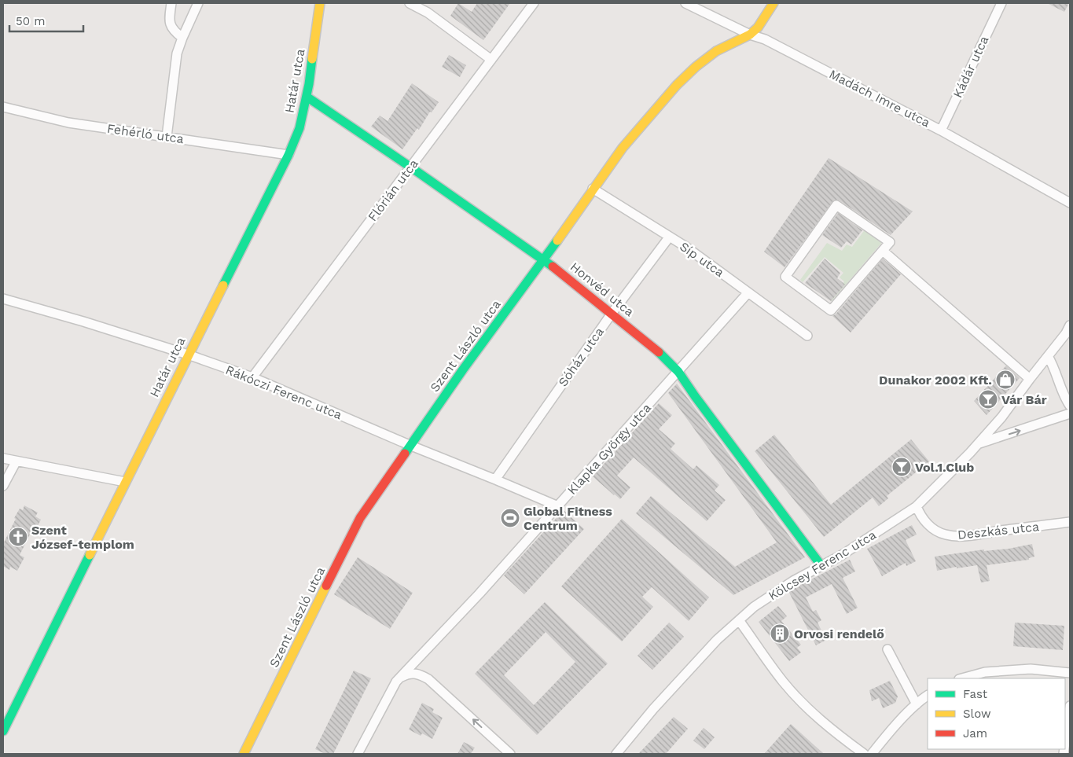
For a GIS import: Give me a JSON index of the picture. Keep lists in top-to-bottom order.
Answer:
{
  "streets": {
    "street": [
      "Kádár utca",
      "Határ utca",
      "Madách Imre utca",
      "Fehérló utca",
      "Flórián utca",
      "Síp utca",
      "Honvéd utca",
      "Szent László utca",
      "Sóház utca",
      "Rákóczi Ferenc utca",
      "Klapka György utca",
      "Deszkás utca",
      "Kölcsey Ferenc utca"
    ]
  },
  "crossings": [
    ["Kádár utca", "Madách Imre utca"],
    ["Határ utca", "Fehérló utca"],
    ["Határ utca", "Honvéd utca"],
    ["Határ utca", "Rákóczi Ferenc utca"],
    ["Madách Imre utca", "Szent László utca"],
    ["Flórián utca", "Honvéd utca"],
    ["Flórián utca", "Rákóczi Ferenc utca"],
    ["Síp utca", "Szent László utca"],
    ["Síp utca", "Sóház utca"],
    ["Síp utca", "Klapka György utca"],
    ["Honvéd utca", "Szent László utca"],
    ["Honvéd utca", "Sóház utca"],
    ["Honvéd utca", "Klapka György utca"],
    ["Honvéd utca", "Kölcsey Ferenc utca"],
    ["Szent László utca", "Rákóczi Ferenc utca"],
    ["Sóház utca", "Rákóczi Ferenc utca"],
    ["Rákóczi Ferenc utca", "Klapka György utca"],
    ["Deszkás utca", "Kölcsey Ferenc utca"]
  ],
  "places": {
    "shop": ["Dunakor 2002 Kft."],
    "bar": ["Vár Bár", "Vol.1.Club"],
    "sports": ["Global Fitness Centrum"],
    "church": ["Szent József-templom"],
    "building": ["Orvosi rendelő"]
  },
  "legend": ["Fast", "Slow", "Jam"],
  "scale_bar": "50 m"
}
